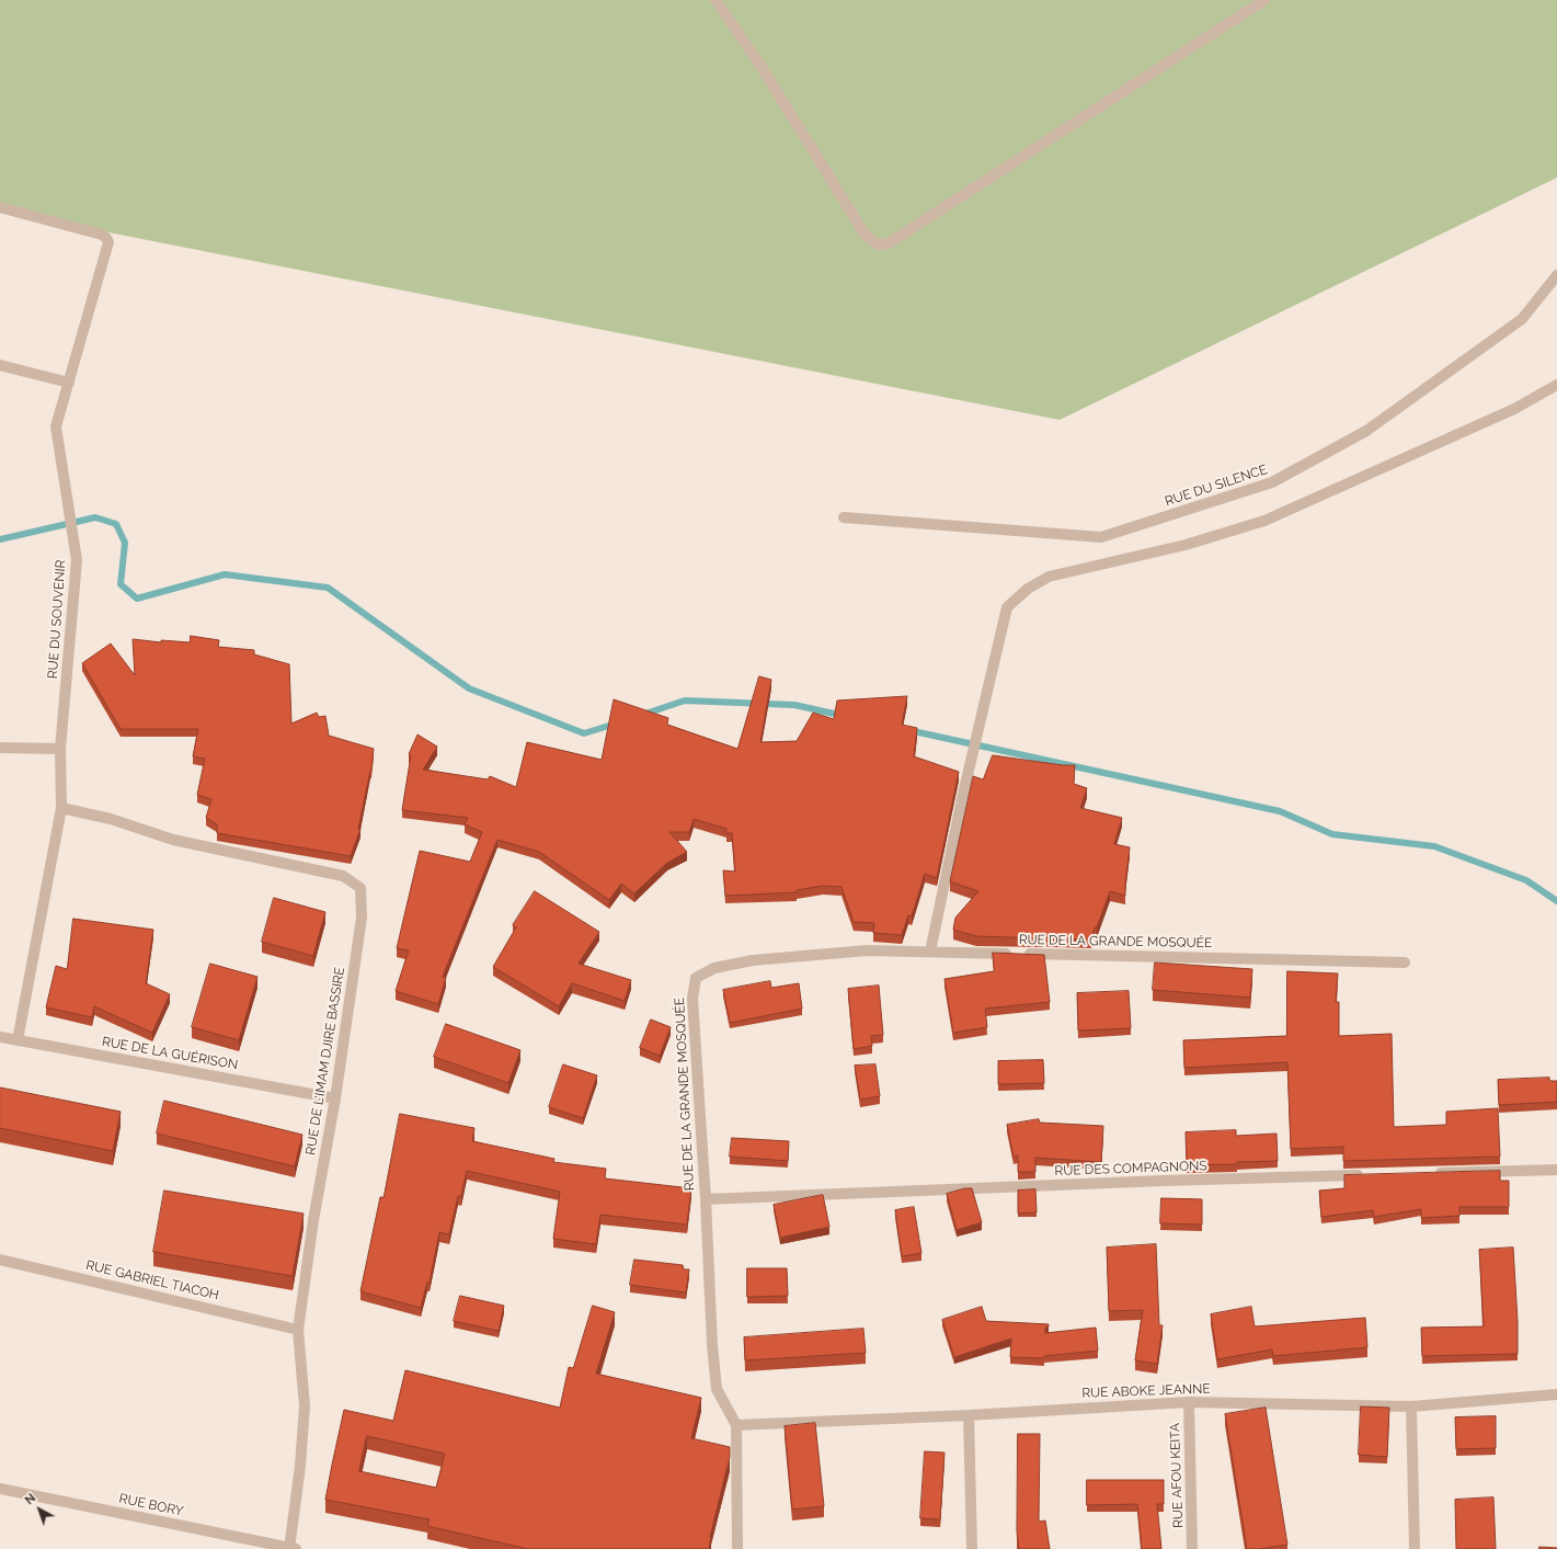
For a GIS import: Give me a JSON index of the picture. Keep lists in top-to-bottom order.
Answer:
{
  "streets": {
    "street": [
      "RUE DU SILENCE",
      "RUE DU SOUVENIR",
      "RUE DE LA GRANDE MOSQUÉE",
      "RUE DE LA GUÉRISON",
      "RUE DE L'IMAM DJIRE BASSIRE",
      "RUE DES COMPAGNONS",
      "RUE GABRIEL TIACOH",
      "RUE ABOKE JEANNE",
      "RUE AFOU KEITA",
      "RUE BORY"
    ]
  },
  "crossings": [
    ["RUE DU SOUVENIR", "RUE DE LA GUÉRISON"],
    ["RUE DU SOUVENIR", "RUE DE L'IMAM DJIRE BASSIRE"],
    ["RUE DE LA GRANDE MOSQUÉE", "RUE DES COMPAGNONS"],
    ["RUE DE LA GRANDE MOSQUÉE", "RUE ABOKE JEANNE"],
    ["RUE DE LA GUÉRISON", "RUE DE L'IMAM DJIRE BASSIRE"],
    ["RUE DE L'IMAM DJIRE BASSIRE", "RUE GABRIEL TIACOH"],
    ["RUE DE L'IMAM DJIRE BASSIRE", "RUE BORY"],
    ["RUE ABOKE JEANNE", "RUE AFOU KEITA"]
  ],
  "north": "top left"
}
